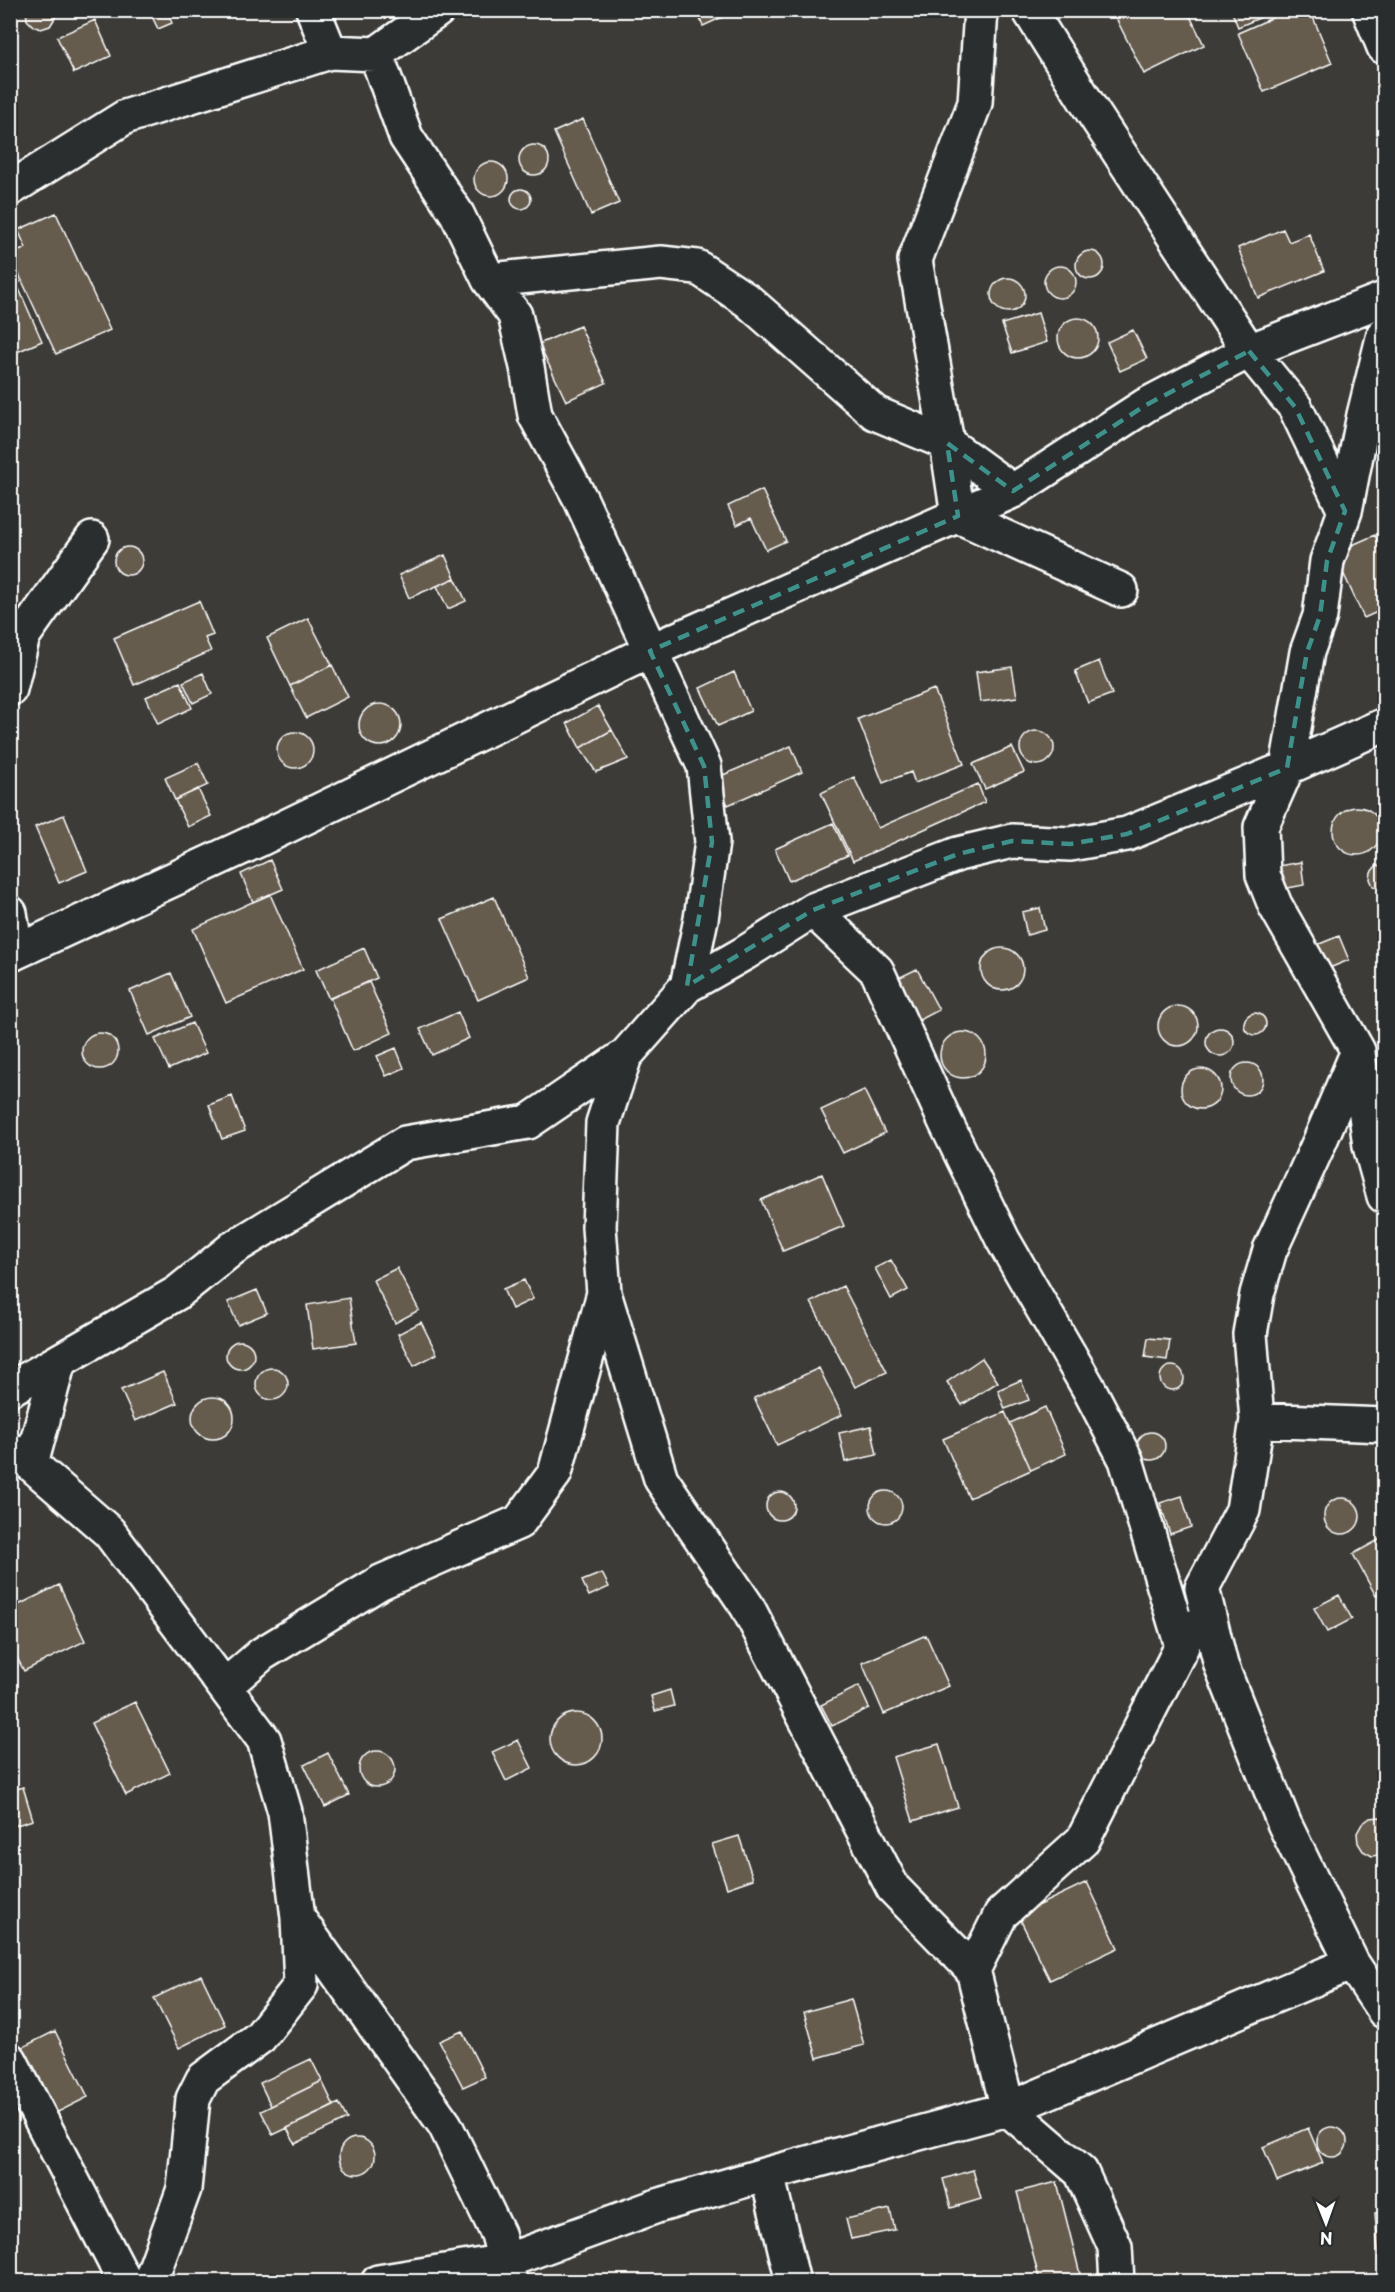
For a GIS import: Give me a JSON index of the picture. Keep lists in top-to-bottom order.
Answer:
{
  "north": "bottom"
}
